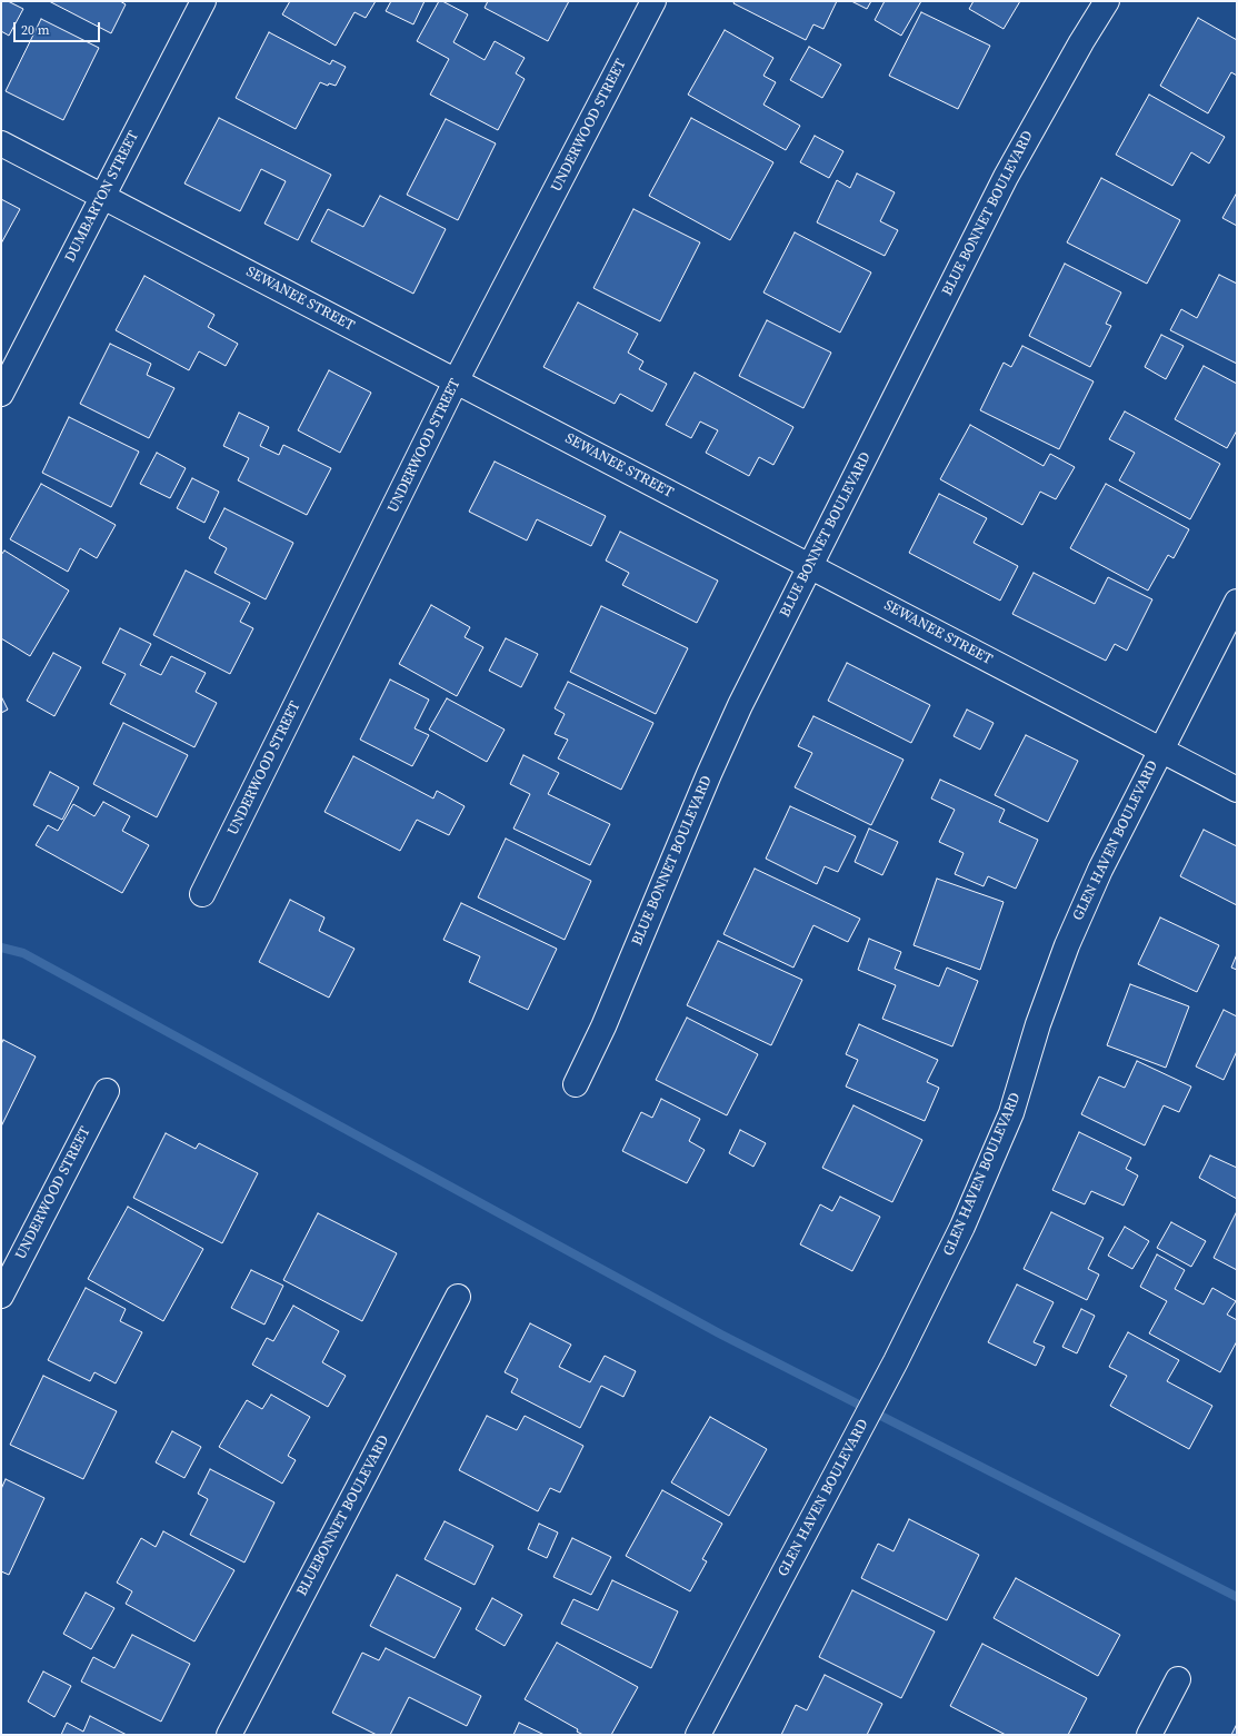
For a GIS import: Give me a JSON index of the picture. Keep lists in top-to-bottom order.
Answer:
{
  "streets": {
    "street": [
      "UNDERWOOD STREET",
      "DUMBARTON STREET",
      "BLUE BONNET BOULEVARD",
      "SEWANEE STREET",
      "GLEN HAVEN BOULEVARD",
      "BLUEBONNET BOULEVARD"
    ]
  },
  "crossings": [
    ["UNDERWOOD STREET", "SEWANEE STREET"],
    ["DUMBARTON STREET", "SEWANEE STREET"],
    ["BLUE BONNET BOULEVARD", "SEWANEE STREET"],
    ["SEWANEE STREET", "GLEN HAVEN BOULEVARD"]
  ],
  "scale_bar": "20 m"
}
